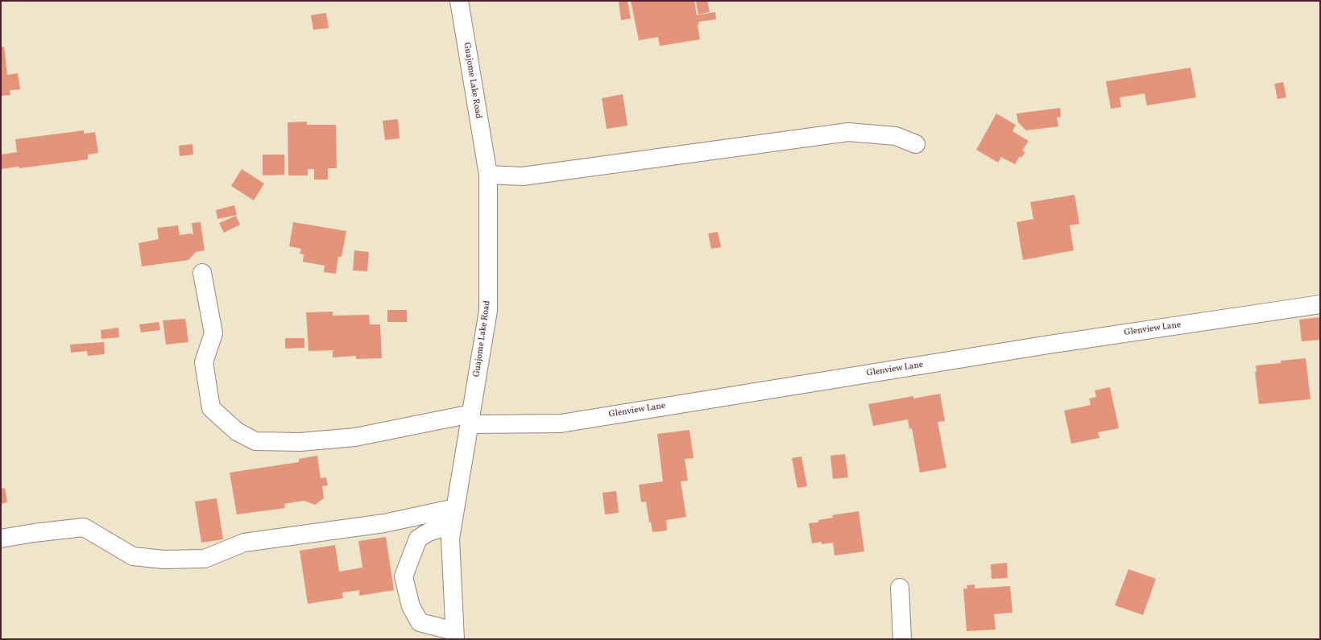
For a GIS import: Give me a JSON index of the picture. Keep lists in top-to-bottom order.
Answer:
{
  "streets": {
    "street": ["Guajome Lake Road", "Glenview Lane"]
  },
  "crossings": [
    ["Guajome Lake Road", "Glenview Lane"]
  ]
}
